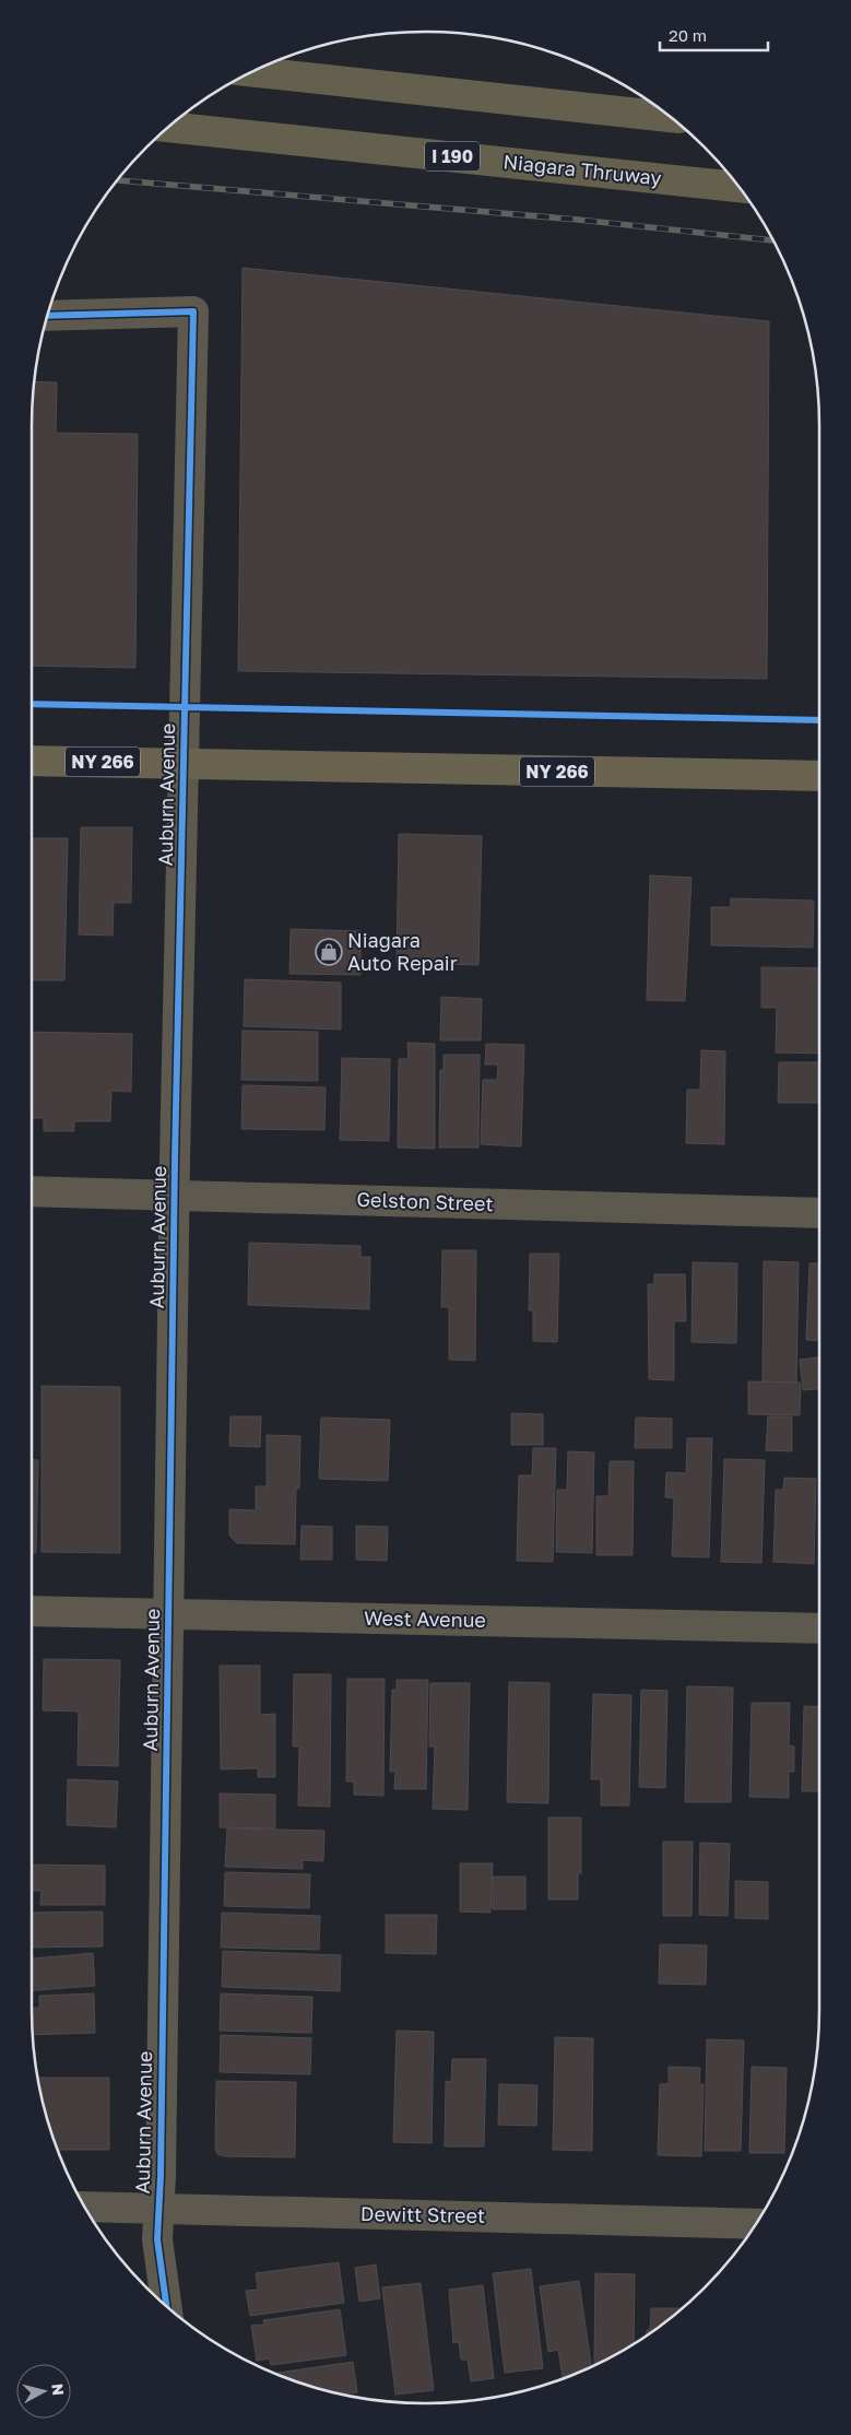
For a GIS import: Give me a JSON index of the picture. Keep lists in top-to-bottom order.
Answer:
{
  "streets": {
    "highway": ["I 190", "Niagara Thruway"],
    "main road": ["NY 266"],
    "street": [
      "Auburn Avenue",
      "Gelston Street",
      "West Avenue",
      "Dewitt Street"
    ]
  },
  "crossings": [
    ["NY 266", "Auburn Avenue"],
    ["Auburn Avenue", "Gelston Street"],
    ["Auburn Avenue", "West Avenue"],
    ["Auburn Avenue", "Dewitt Street"]
  ],
  "places": {
    "shop": ["Niagara Auto Repair"]
  },
  "scale_bar": "20 m",
  "north": "right"
}
